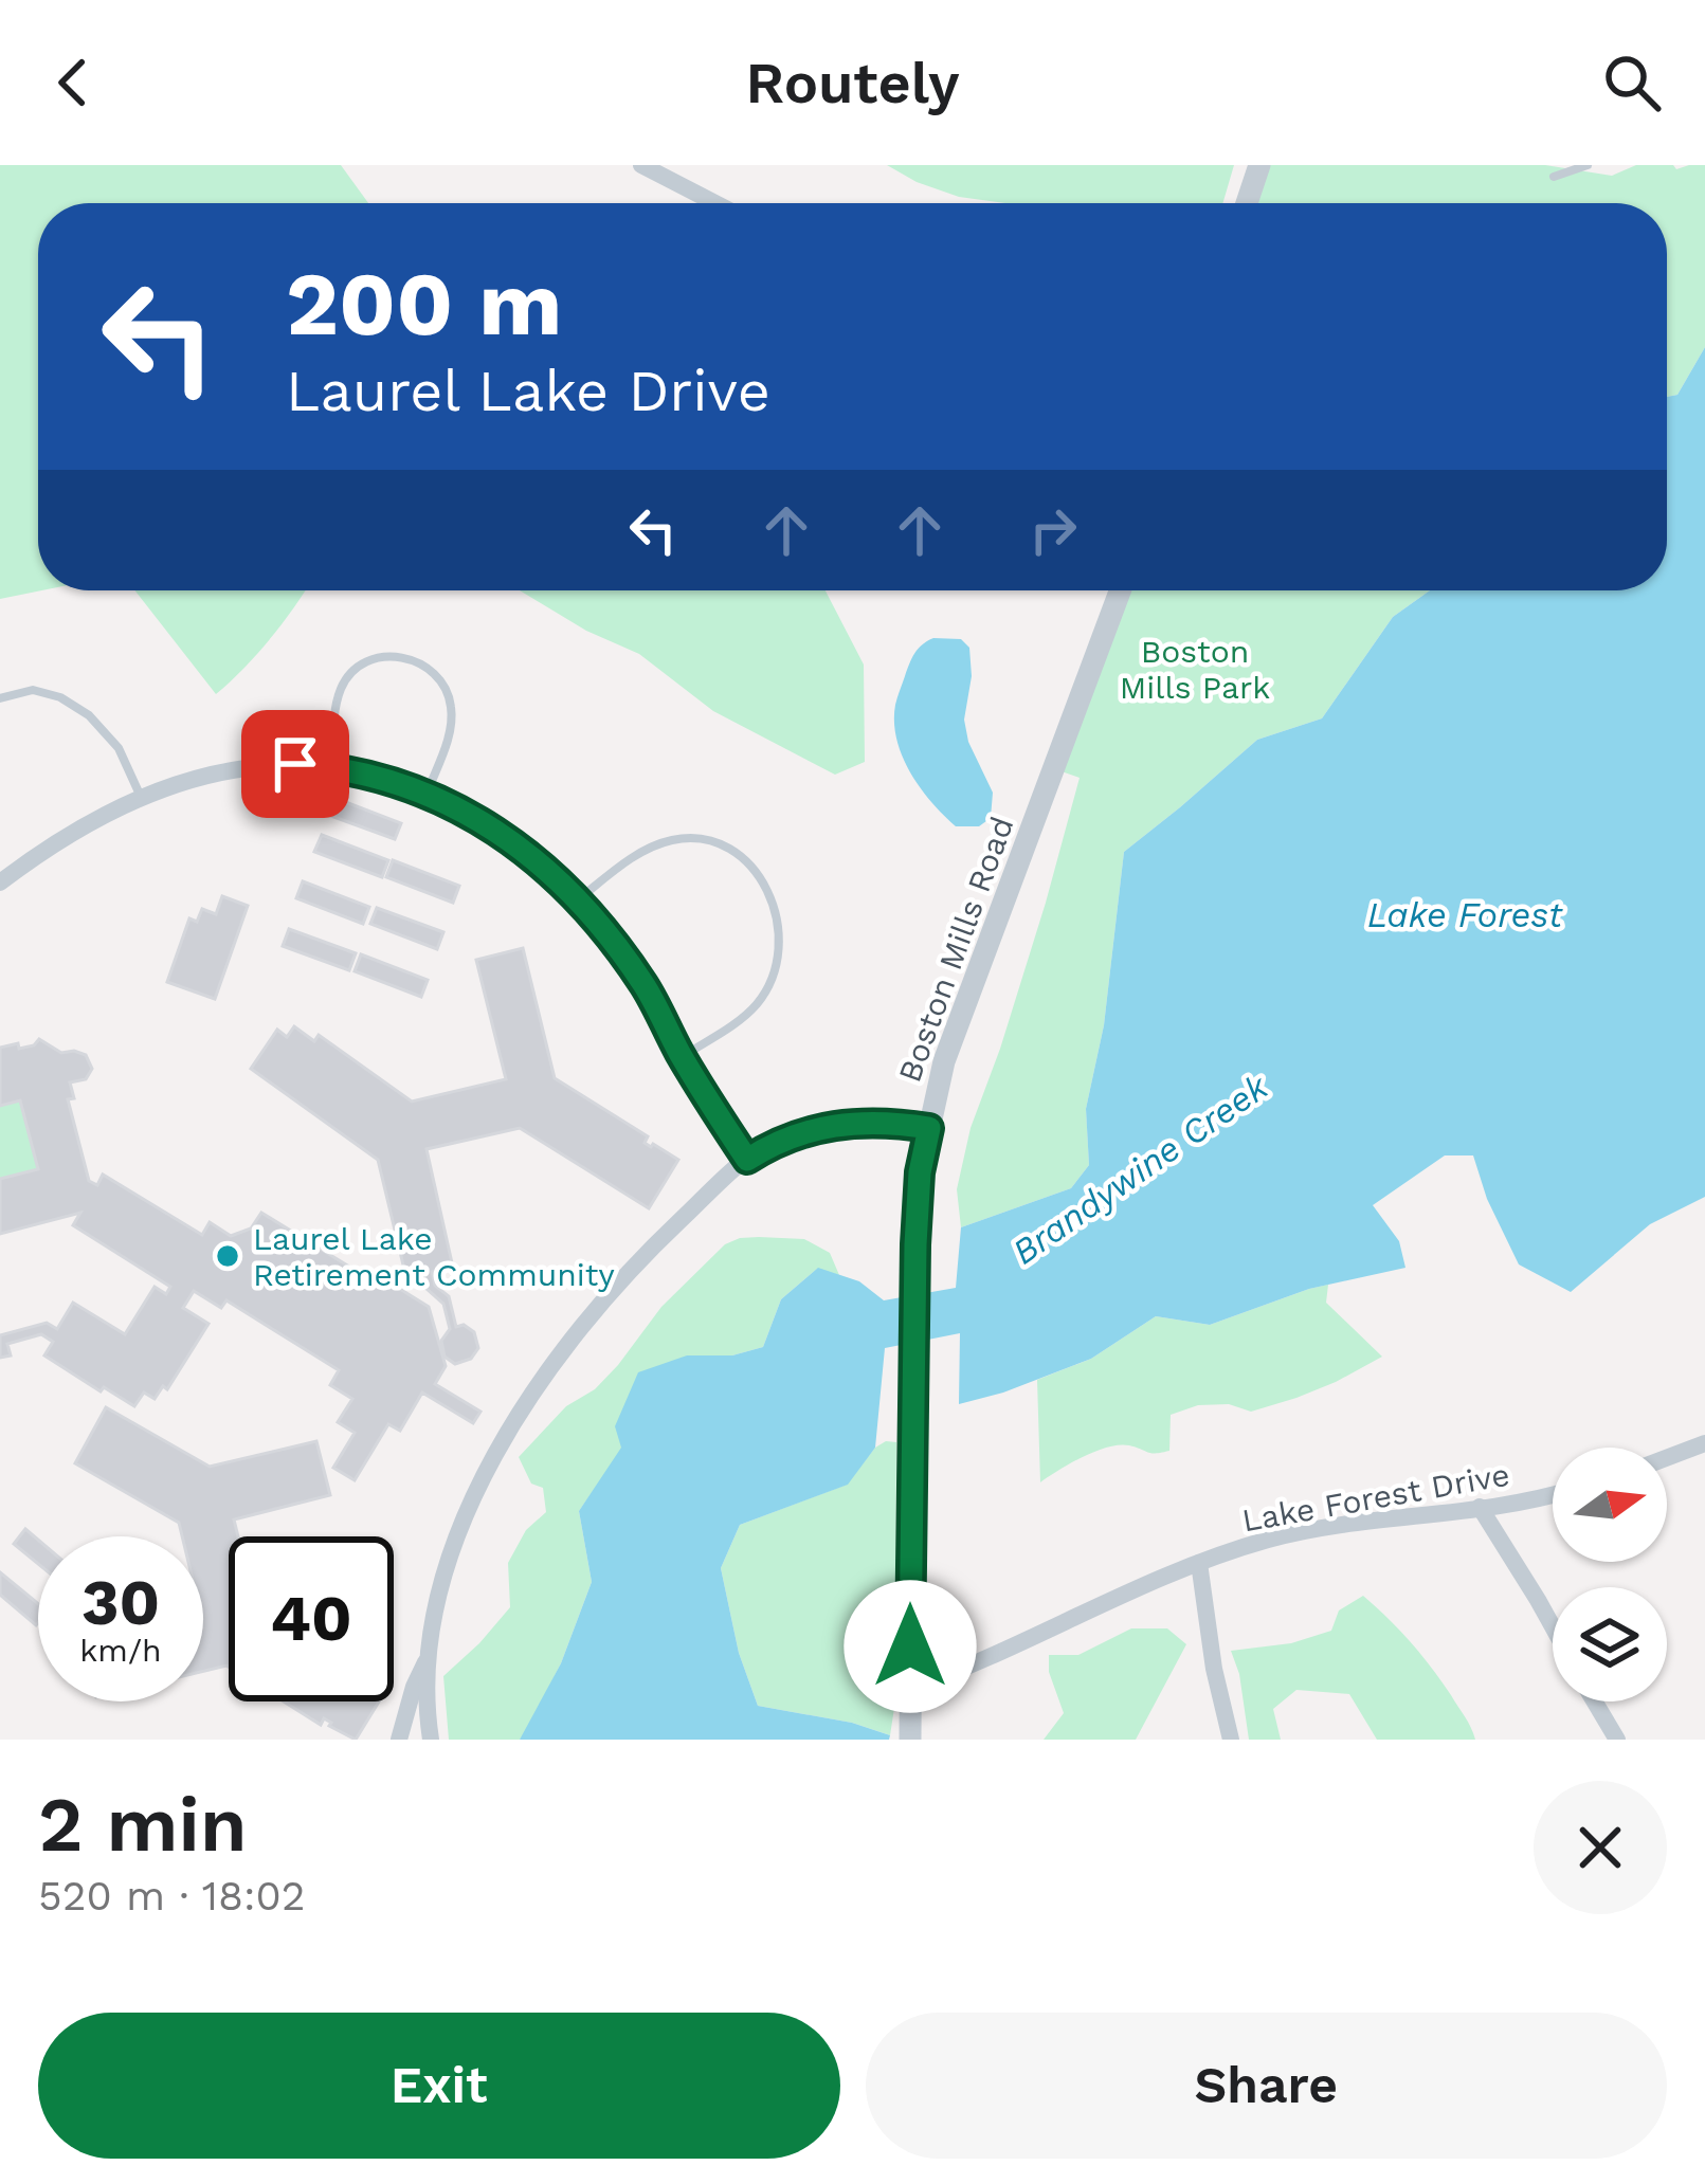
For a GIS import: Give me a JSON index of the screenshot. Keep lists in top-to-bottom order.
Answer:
{
  "streets": {
    "street": ["Boston Mills Road", "Lake Forest Drive"]
  },
  "crossings": [
    ["Boston Mills Road", "Lake Forest Drive"]
  ],
  "water": ["Lake Forest", "Brandywine Creek"],
  "parks": ["Boston Mills Park"],
  "places": ["Laurel Lake Retirement Community"],
  "north": "right",
  "page": {
    "header": "Routely",
    "turn": ["200 m", "Laurel Lake Drive"],
    "speed": "30 km/h",
    "limit": "40",
    "heading": ["2 min", "520 m · 18:02"],
    "buttons": ["Exit", "Share"]
  }
}
